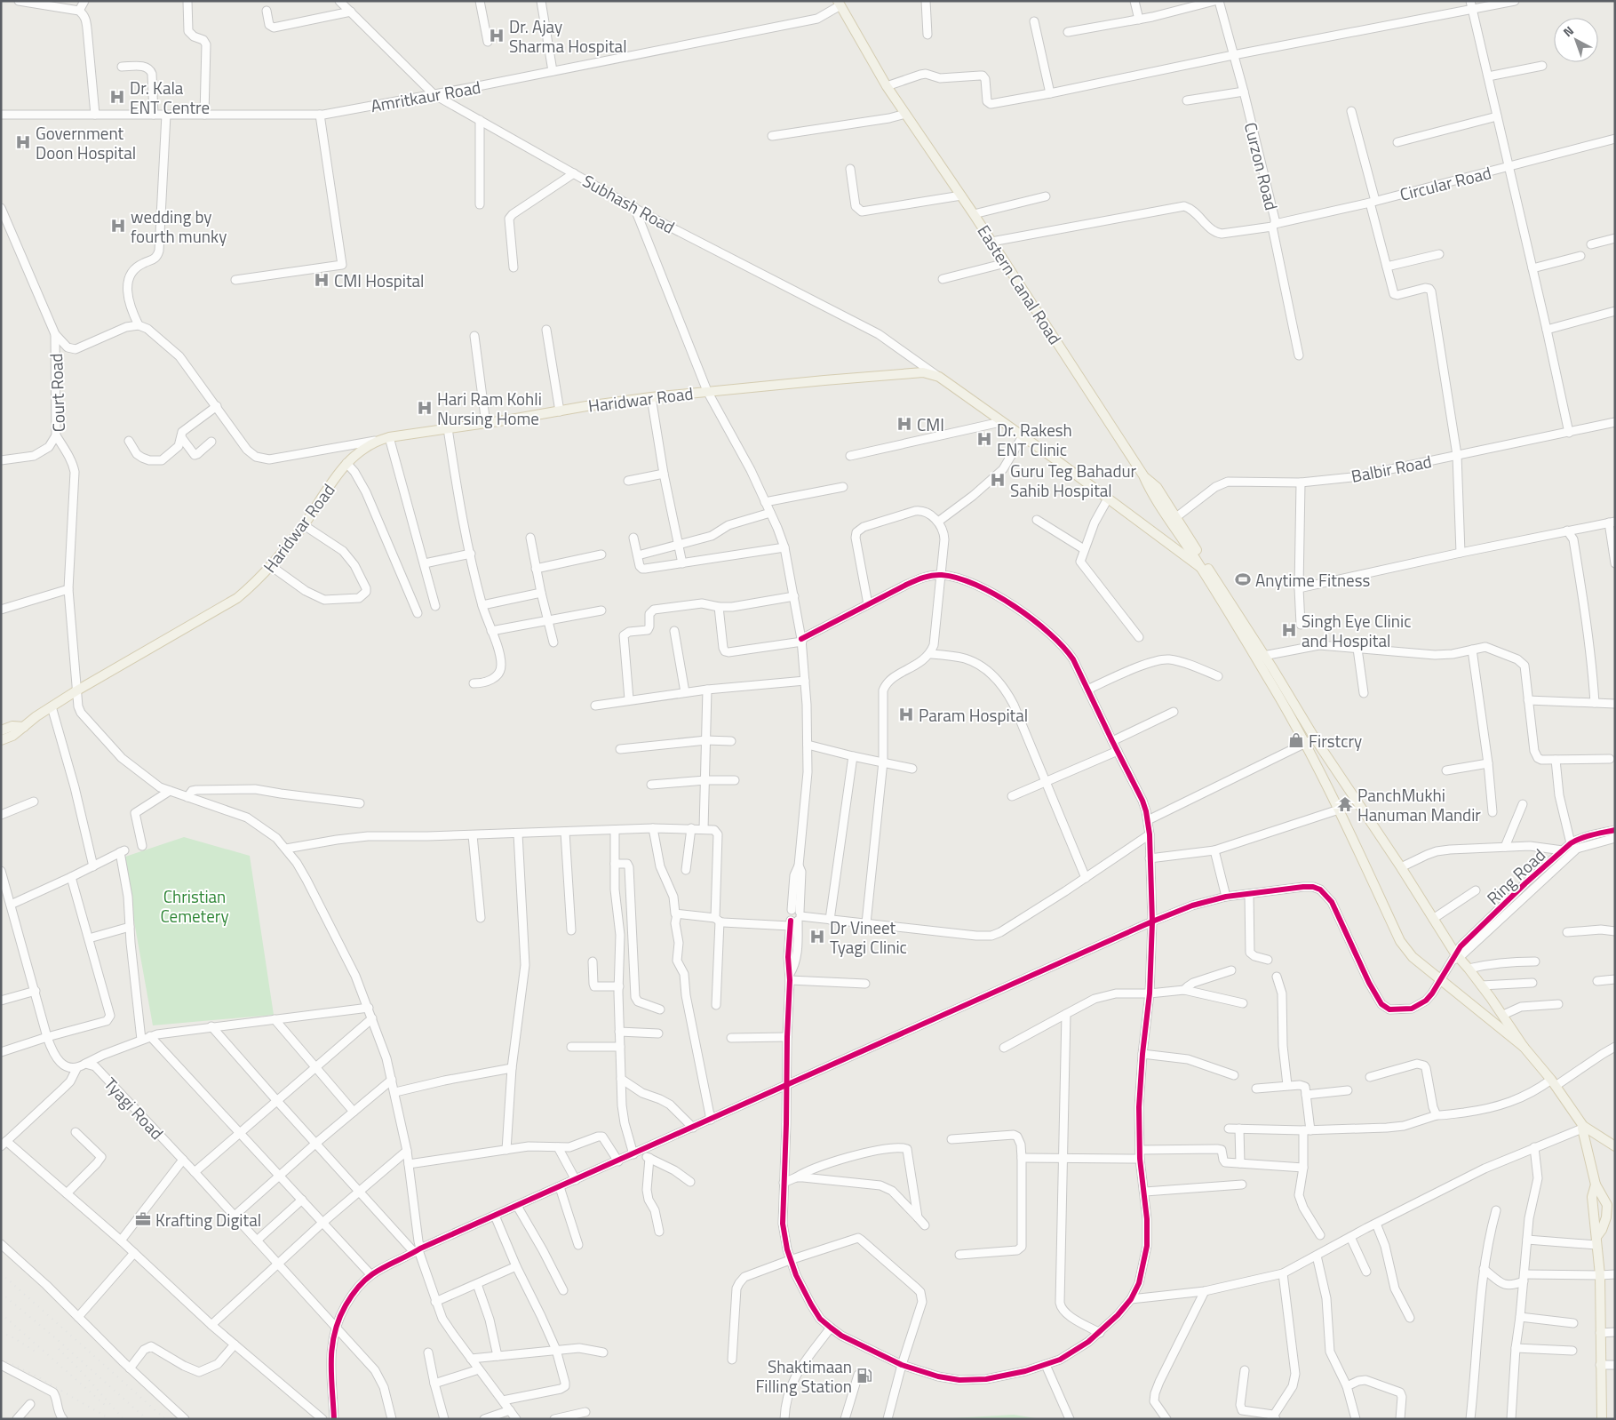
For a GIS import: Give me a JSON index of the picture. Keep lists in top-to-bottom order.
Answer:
{
  "streets": {
    "main road": ["Eastern Canal Road", "Haridwar Road"],
    "street": [
      "Amritkaur Road",
      "Curzon Road",
      "Circular Road",
      "Subhash Road",
      "Court Road",
      "Balbir Road",
      "Ring Road",
      "Tyagi Road"
    ]
  },
  "crossings": [
    ["Amritkaur Road", "Subhash Road"],
    ["Amritkaur Road", "Eastern Canal Road"],
    ["Curzon Road", "Circular Road"],
    ["Curzon Road", "Eastern Canal Road"],
    ["Subhash Road", "Haridwar Road"],
    ["Eastern Canal Road", "Haridwar Road"],
    ["Court Road", "Haridwar Road"]
  ],
  "parks": ["Christian Cemetery"],
  "places": {
    "hospital": [
      "Dr. Ajay Sharma Hospital",
      "Dr. Kala ENT Centre",
      "Government Doon Hospital",
      "wedding by fourth munky",
      "CMI Hospital",
      "Hari Ram Kohli Nursing Home",
      "CMI",
      "Dr. Rakesh ENT Clinic",
      "Guru Teg Bahadur Sahib Hospital",
      "Singh Eye Clinic and Hospital",
      "Param Hospital",
      "Dr Vineet Tyagi Clinic"
    ],
    "sports": ["Anytime Fitness"],
    "shop": ["Firstcry"],
    "temple": ["PanchMukhi Hanuman Mandir"],
    "office": ["Krafting Digital"],
    "fuel station": ["Shaktimaan Filling Station"]
  },
  "north": "top left"
}
